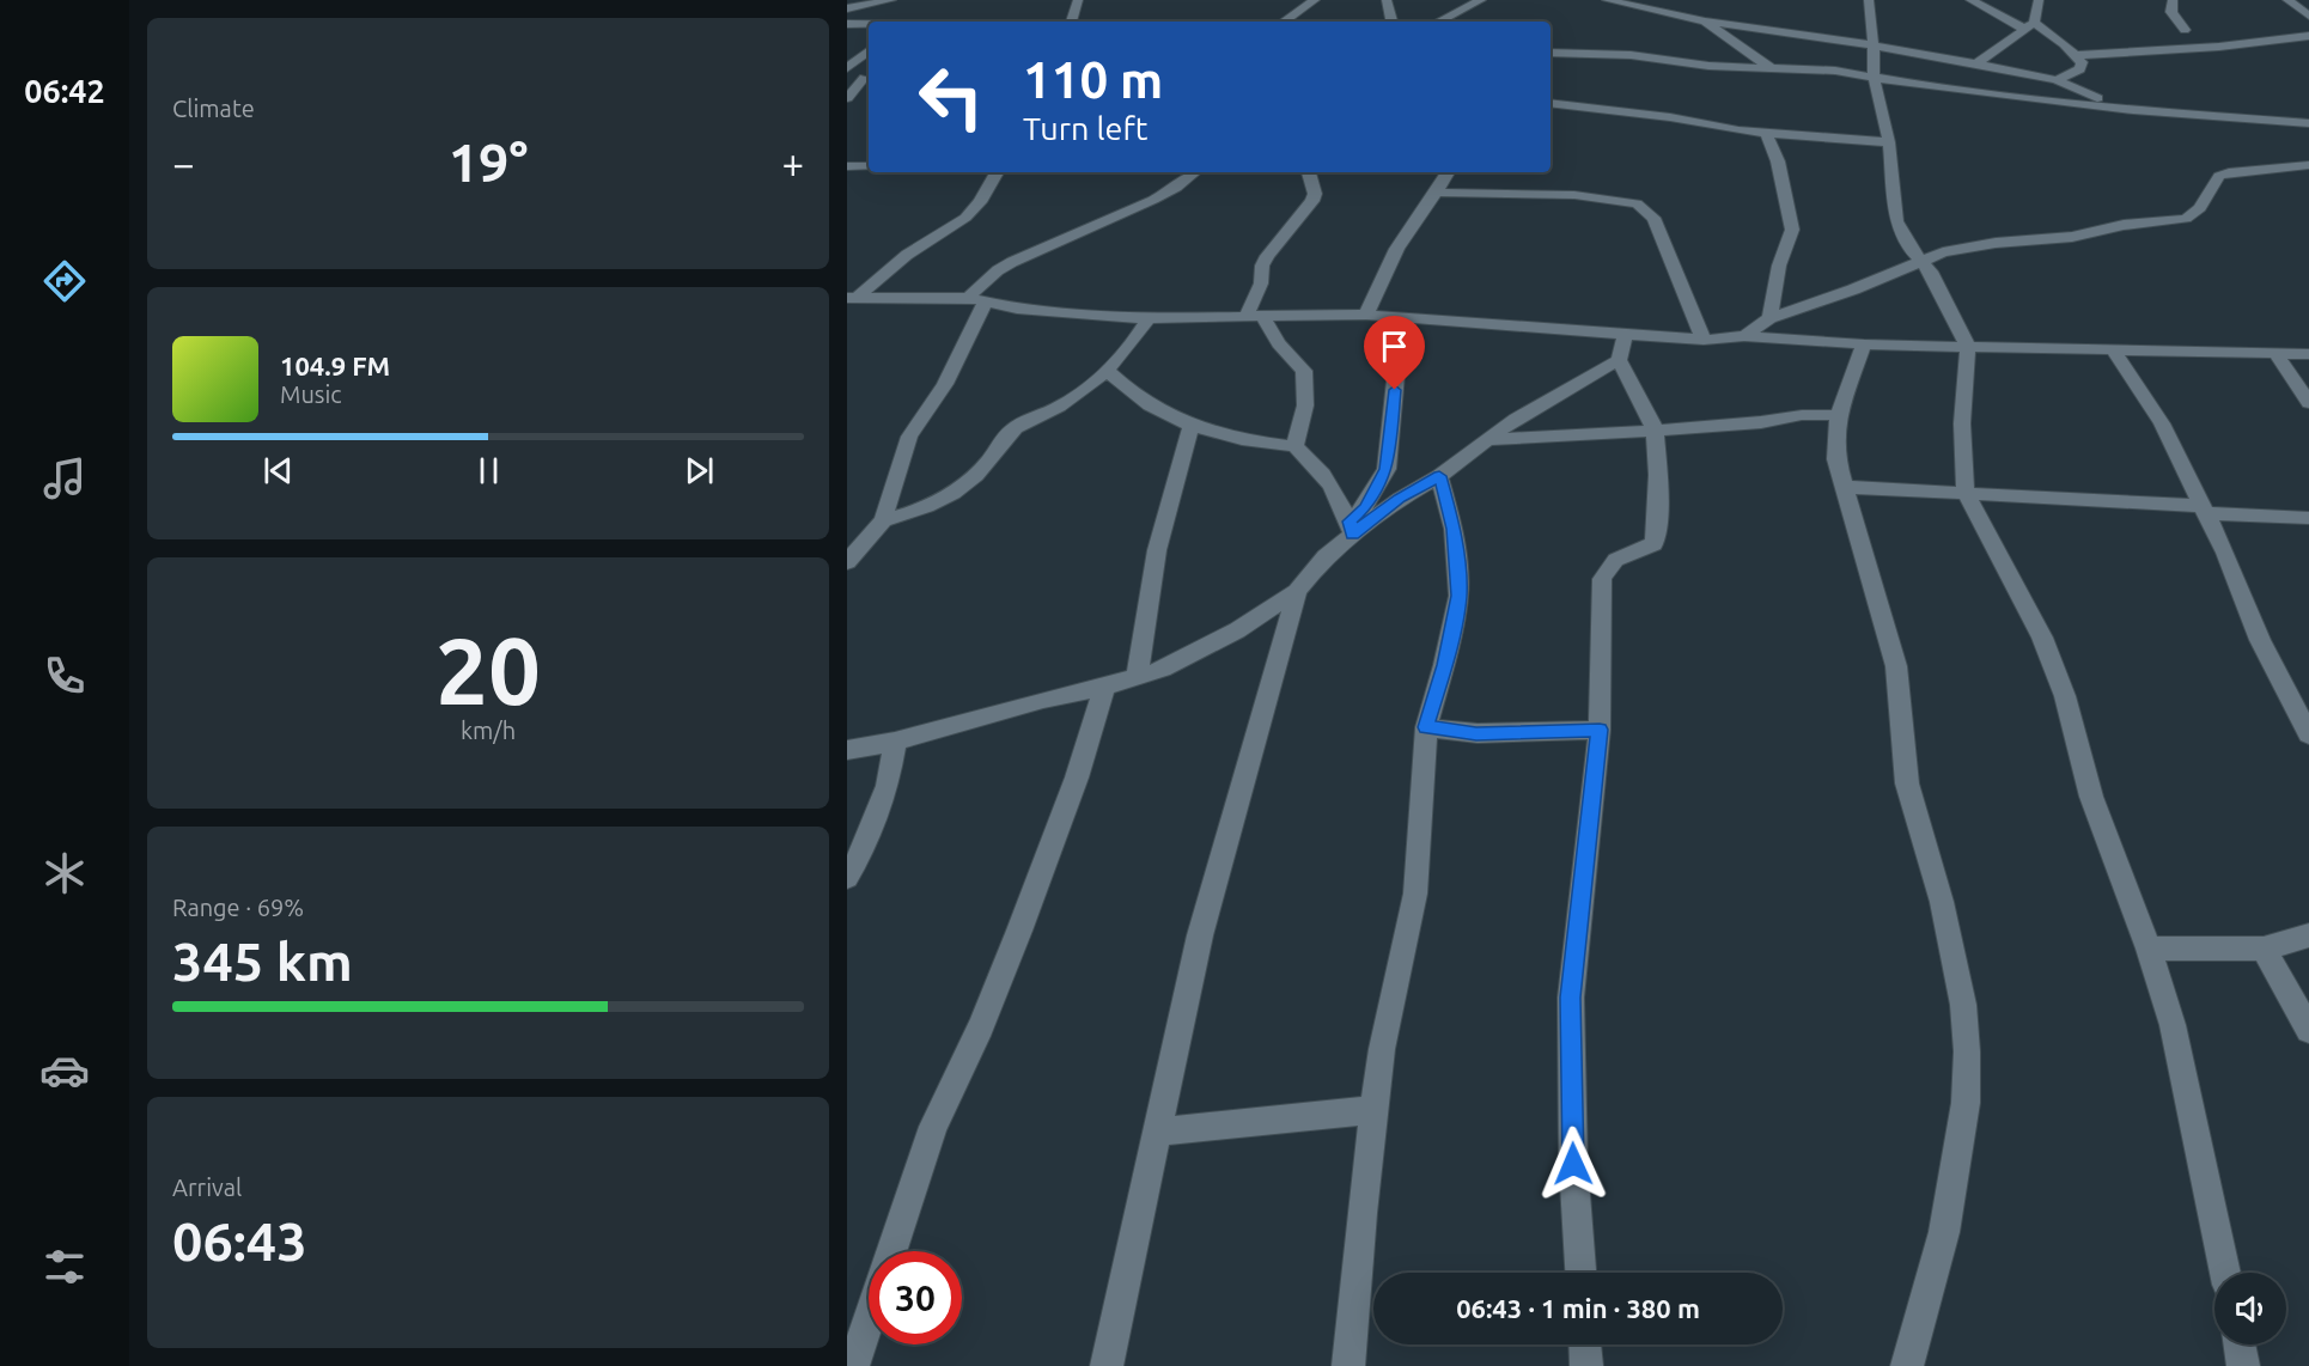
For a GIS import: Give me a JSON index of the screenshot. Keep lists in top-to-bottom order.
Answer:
{
  "page": {
    "tabs": "06:42",
    "tile": [
      "Climate",
      ["20", "km/h"],
      ["Range · 69%", "345 km"],
      ["Arrival", "06:43"]
    ],
    "turn": ["110 m", "Turn left"],
    "heat": ["−", "19°", "+"],
    "song": ["104.9 FM", "Music"],
    "limit": "30",
    "trip": "06:43 · 1 min · 380 m"
  }
}
